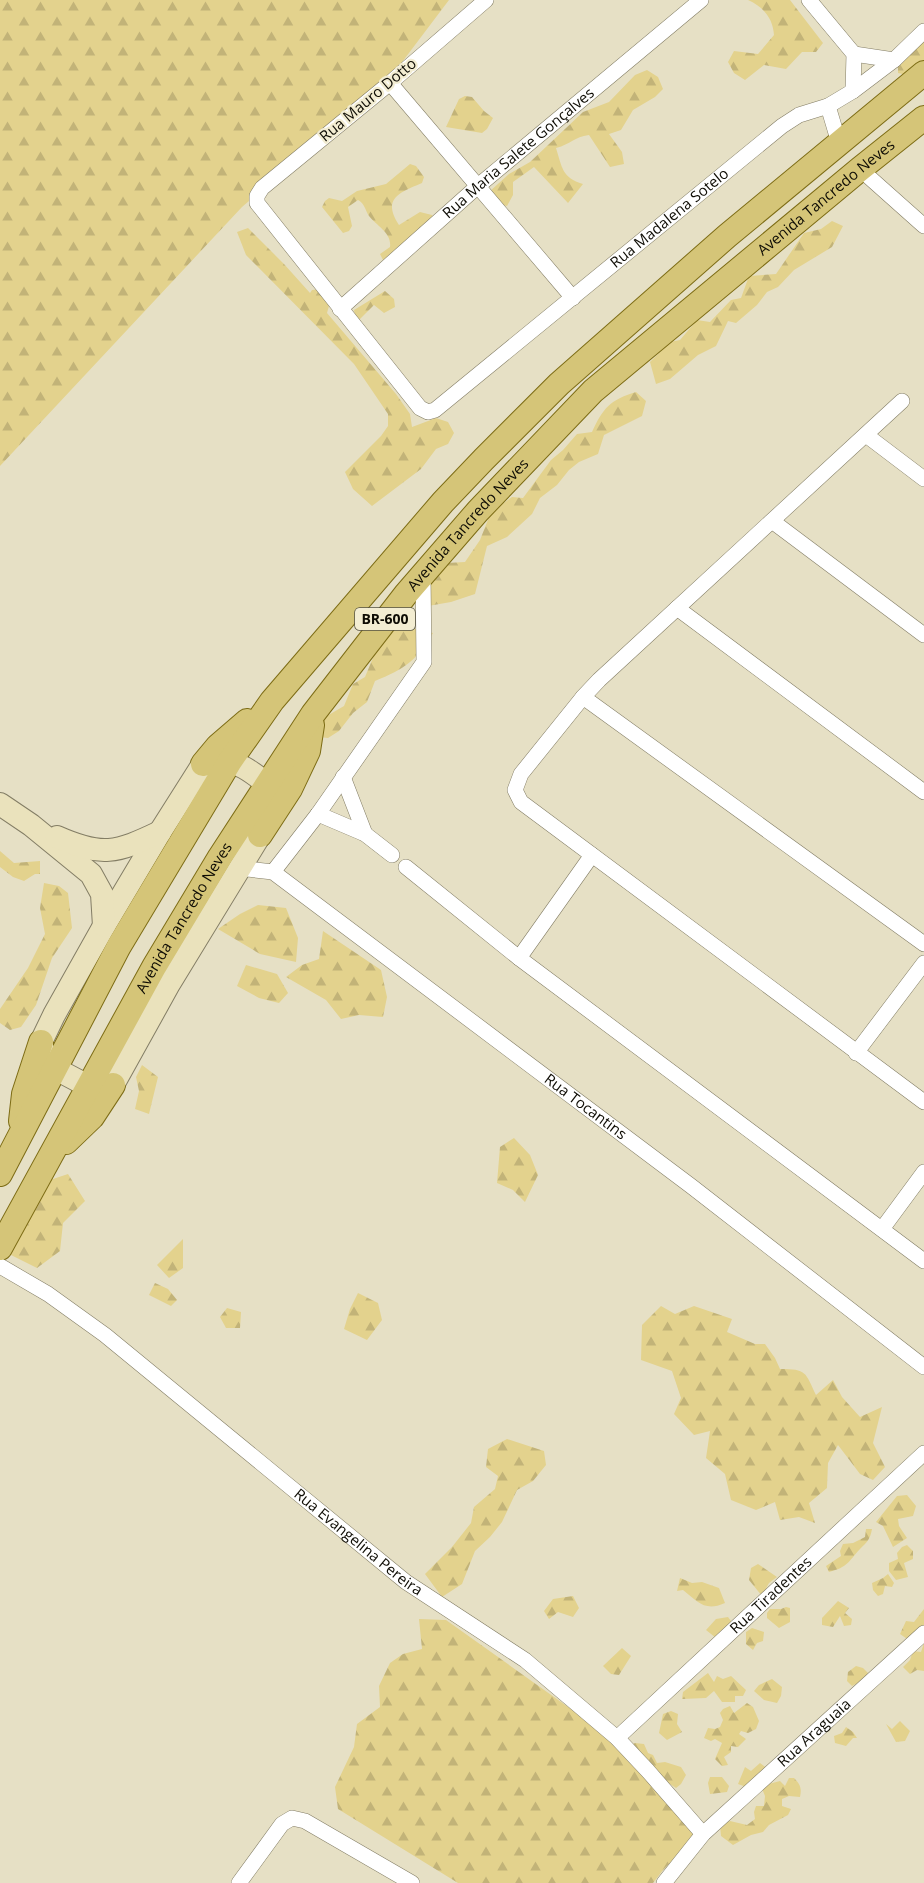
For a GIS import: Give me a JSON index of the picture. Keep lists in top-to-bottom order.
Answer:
{
  "streets": {
    "main road": ["Avenida Tancredo Neves", "BR-600"],
    "street": [
      "Rua Mauro Dotto",
      "Rua Maria Salete Gonçalves",
      "Rua Madalena Sotelo",
      "Rua Tocantins",
      "Rua Evangelina Pereira",
      "Rua Tiradentes",
      "Rua Araguaia"
    ]
  },
  "crossings": [
    ["Rua Mauro Dotto", "Rua Maria Salete Gonçalves"],
    ["Rua Mauro Dotto", "Rua Madalena Sotelo"],
    ["Rua Maria Salete Gonçalves", "Rua Madalena Sotelo"],
    ["Rua Evangelina Pereira", "Rua Tiradentes"],
    ["Rua Evangelina Pereira", "Rua Araguaia"]
  ]
}
